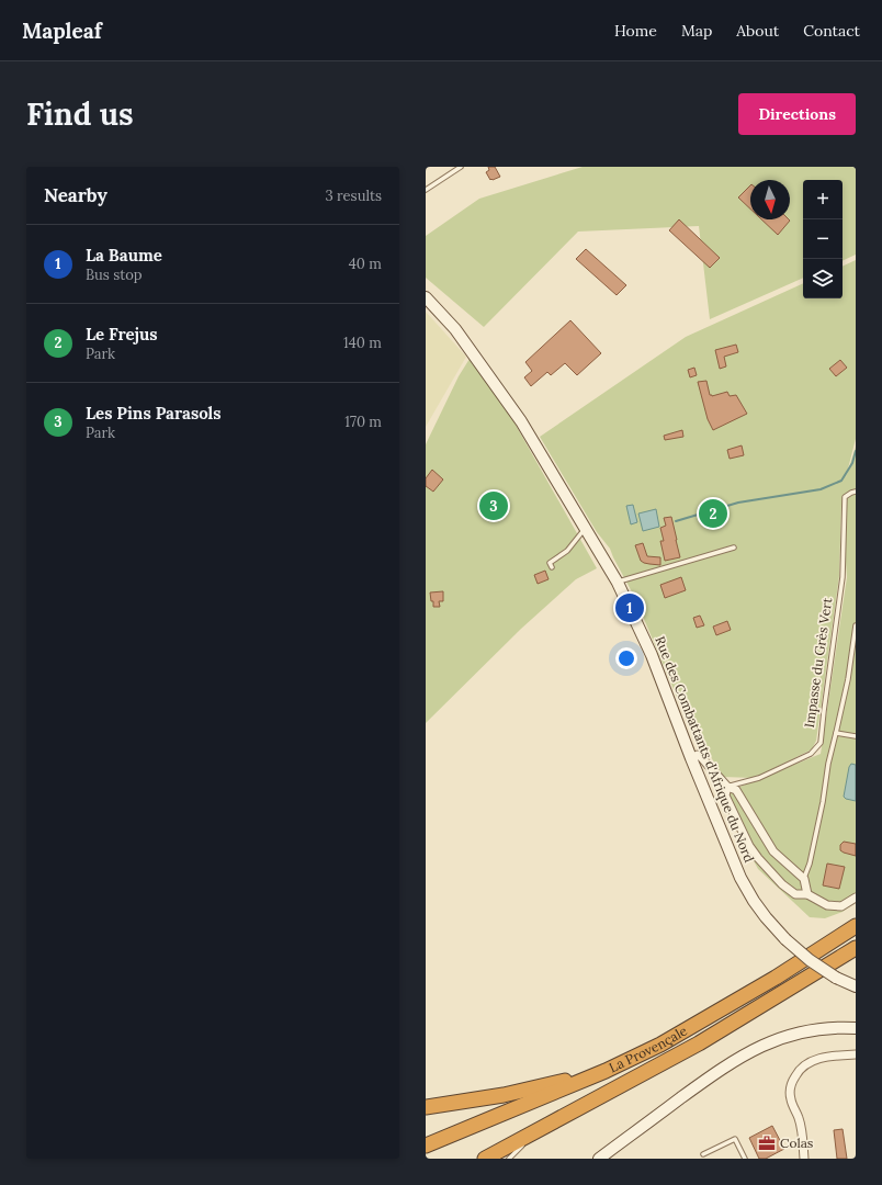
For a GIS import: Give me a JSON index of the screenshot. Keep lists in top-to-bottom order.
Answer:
{
  "streets": {
    "highway": ["La Provençale"],
    "main road": ["Rue des Combattants d'Afrique du Nord"],
    "lane": ["Impasse du Grès Vert"]
  },
  "places": {
    "office": ["Colas"]
  },
  "north": "bottom",
  "page": {
    "header": "Mapleaf",
    "nav": [
      "Home",
      "Map",
      "About",
      "Contact"
    ],
    "buttons": "Directions",
    "title": "Find us",
    "heading": ["Nearby", "3 results"],
    "map_buttons": ["+", "−"],
    "list": [
      {
        "mark": "1",
        "name": "La Baume",
        "note": "Bus stop",
        "value": "40 m"
      },
      {
        "mark": "2",
        "name": "Le Frejus",
        "note": "Park",
        "value": "140 m"
      },
      {
        "mark": "3",
        "name": "Les Pins Parasols",
        "note": "Park",
        "value": "170 m"
      }
    ],
    "pins": ["3", "2", "1"]
  }
}
